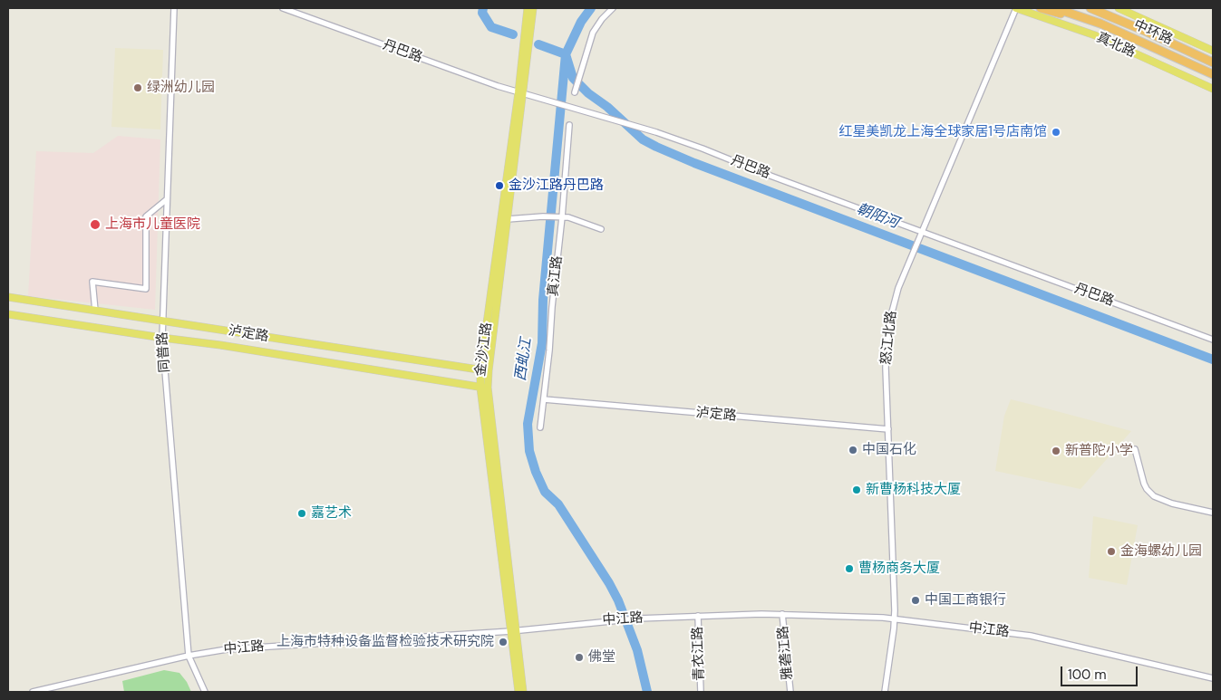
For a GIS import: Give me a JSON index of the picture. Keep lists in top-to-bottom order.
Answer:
{
  "streets": {
    "highway": ["中环路"],
    "main road": ["真北路", "泸定路", "金沙江路"],
    "street": [
      "丹巴路",
      "真江路",
      "怒江北路",
      "同普路",
      "中江路",
      "雅砻江路",
      "青衣江路"
    ]
  },
  "crossings": [
    ["真北路", "怒江北路"],
    ["丹巴路", "怒江北路"],
    ["丹巴路", "金沙江路"],
    ["真江路", "泸定路"],
    ["泸定路", "怒江北路"],
    ["泸定路", "金沙江路"],
    ["泸定路", "同普路"],
    ["怒江北路", "中江路"],
    ["金沙江路", "中江路"],
    ["同普路", "中江路"],
    ["中江路", "雅砻江路"],
    ["中江路", "青衣江路"]
  ],
  "water": ["朝阳河", "西虬江"],
  "places": [
    "绿洲幼儿园",
    "红星美凯龙上海全球家居1号店南馆",
    "金沙江路丹巴路",
    "上海市儿童医院",
    "中国石化",
    "新普陀小学",
    "新曹杨科技大厦",
    "嘉艺术",
    "金海螺幼儿园",
    "曹杨商务大厦",
    "中国工商银行",
    "上海市特种设备监督检验技术研究院",
    "佛堂"
  ],
  "scale_bar": "100 m"
}
